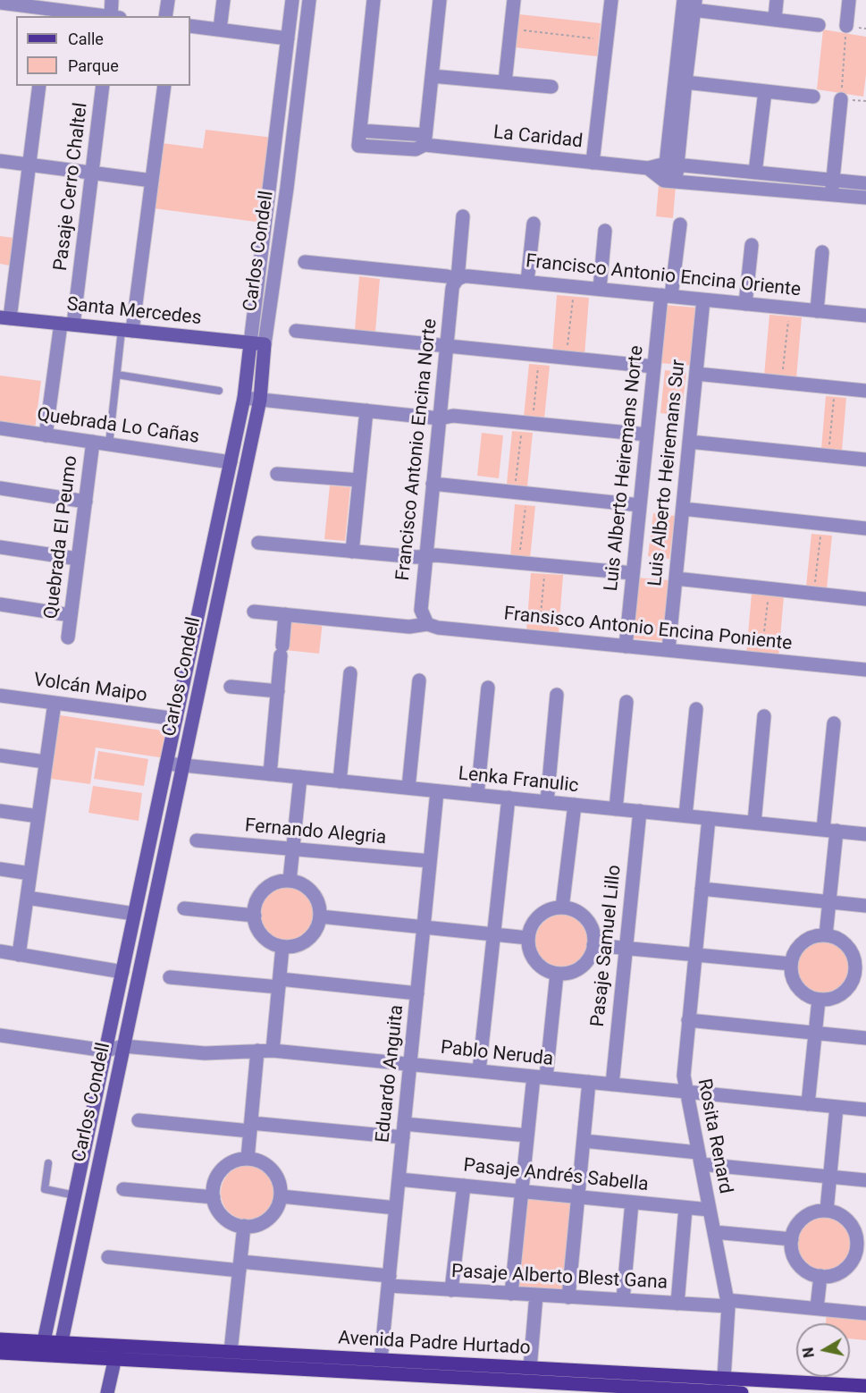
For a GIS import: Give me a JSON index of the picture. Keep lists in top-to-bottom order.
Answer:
{
  "streets": {
    "main road": ["Avenida Padre Hurtado"],
    "street": [
      "La Caridad",
      "Pasaje Cerro Chaltel",
      "Carlos Condell",
      "Francisco Antonio Encina Oriente",
      "Santa Mercedes",
      "Quebrada Lo Cañas",
      "Francisco Antonio Encina Norte",
      "Luis Alberto Heiremans Norte",
      "Luis Alberto Heiremans Sur",
      "Quebrada El Peumo",
      "Fransisco Antonio Encina Poniente",
      "Volcán Maipo",
      "Lenka Franulic",
      "Fernando Alegria",
      "Pasaje Samuel Lillo",
      "Pablo Neruda",
      "Eduardo Anguita",
      "Rosita Renard",
      "Pasaje Andrés Sabella",
      "Pasaje Alberto Blest Gana"
    ]
  },
  "crossings": [
    ["Pasaje Cerro Chaltel", "Santa Mercedes"],
    ["Pasaje Cerro Chaltel", "Quebrada Lo Cañas"],
    ["Carlos Condell", "Santa Mercedes"],
    ["Carlos Condell", "Quebrada Lo Cañas"],
    ["Carlos Condell", "Volcán Maipo"],
    ["Carlos Condell", "Lenka Franulic"],
    ["Carlos Condell", "Pablo Neruda"],
    ["Carlos Condell", "Avenida Padre Hurtado"],
    ["Francisco Antonio Encina Oriente", "Francisco Antonio Encina Norte"],
    ["Francisco Antonio Encina Oriente", "Luis Alberto Heiremans Norte"],
    ["Francisco Antonio Encina Oriente", "Luis Alberto Heiremans Sur"],
    ["Quebrada Lo Cañas", "Quebrada El Peumo"],
    ["Francisco Antonio Encina Norte", "Fransisco Antonio Encina Poniente"],
    ["Luis Alberto Heiremans Norte", "Fransisco Antonio Encina Poniente"],
    ["Luis Alberto Heiremans Sur", "Fransisco Antonio Encina Poniente"],
    ["Lenka Franulic", "Pasaje Samuel Lillo"],
    ["Lenka Franulic", "Eduardo Anguita"],
    ["Lenka Franulic", "Rosita Renard"],
    ["Fernando Alegria", "Eduardo Anguita"],
    ["Pasaje Samuel Lillo", "Pablo Neruda"],
    ["Pablo Neruda", "Eduardo Anguita"],
    ["Pablo Neruda", "Rosita Renard"],
    ["Eduardo Anguita", "Pasaje Andrés Sabella"],
    ["Eduardo Anguita", "Pasaje Alberto Blest Gana"],
    ["Eduardo Anguita", "Avenida Padre Hurtado"],
    ["Rosita Renard", "Pasaje Andrés Sabella"],
    ["Rosita Renard", "Pasaje Alberto Blest Gana"],
    ["Rosita Renard", "Avenida Padre Hurtado"]
  ],
  "legend": ["Calle", "Parque"],
  "north": "left"
}
